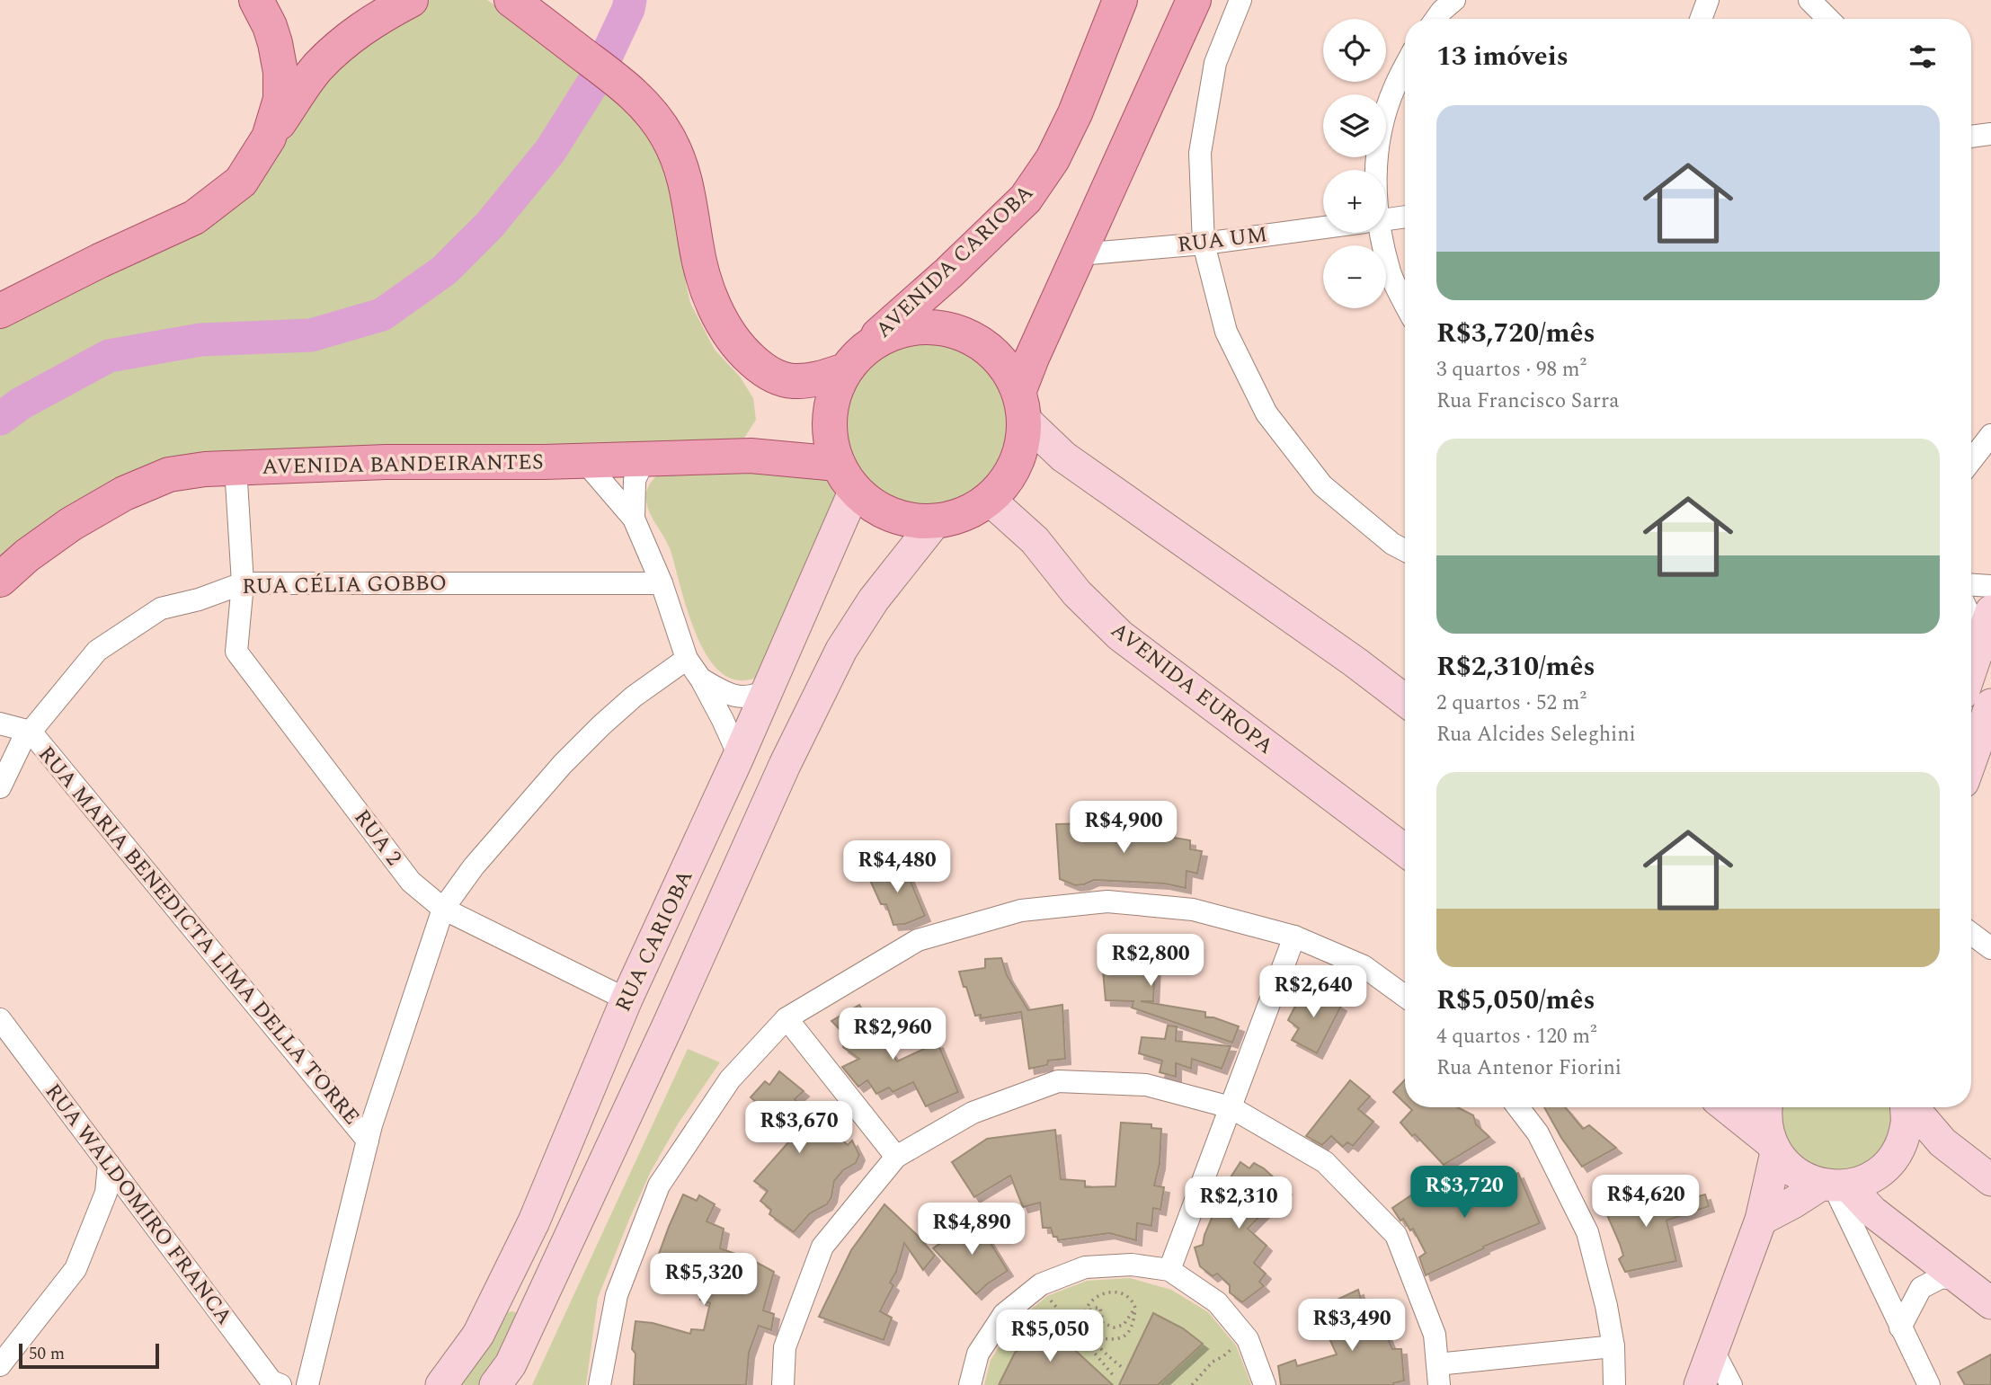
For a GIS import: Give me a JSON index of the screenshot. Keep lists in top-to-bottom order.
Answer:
{
  "streets": {
    "main road": [
      "AVENIDA CARIOBA",
      "AVENIDA BANDEIRANTES",
      "AVENIDA EUROPA",
      "RUA CARIOBA"
    ],
    "street": [
      "RUA UM",
      "RUA CÉLIA GOBBO",
      "RUA 2",
      "RUA MARIA BENEDICTA LIMA DELLA TORRE",
      "RUA WALDOMIRO FRANCA"
    ]
  },
  "crossings": [
    ["AVENIDA CARIOBA", "AVENIDA BANDEIRANTES"],
    ["AVENIDA CARIOBA", "AVENIDA EUROPA"],
    ["AVENIDA CARIOBA", "RUA CARIOBA"],
    ["AVENIDA BANDEIRANTES", "AVENIDA EUROPA"],
    ["AVENIDA BANDEIRANTES", "RUA 2"],
    ["AVENIDA BANDEIRANTES", "RUA CARIOBA"],
    ["RUA CÉLIA GOBBO", "RUA 2"],
    ["RUA CÉLIA GOBBO", "RUA MARIA BENEDICTA LIMA DELLA TORRE"],
    ["AVENIDA EUROPA", "RUA CARIOBA"],
    ["RUA 2", "RUA CARIOBA"]
  ],
  "scale_bar": "50 m",
  "page": {
    "map_buttons": ["+", "−"],
    "heading": "13 imóveis",
    "list": [
      {
        "name": "R$3,720/mês",
        "note": "3 quartos · 98 m² · Rua Francisco Sarra"
      },
      {
        "name": "R$2,310/mês",
        "note": "2 quartos · 52 m² · Rua Alcides Seleghini"
      },
      {
        "name": "R$5,050/mês",
        "note": "4 quartos · 120 m² · Rua Antenor Fiorini"
      }
    ],
    "price": [
      "R$4,900",
      "R$4,480",
      "R$2,800",
      "R$2,640",
      "R$2,960",
      "R$3,670",
      "R$3,720",
      "R$4,620",
      "R$2,310",
      "R$4,890",
      "R$5,320",
      "R$3,490",
      "R$5,050"
    ],
    "scale": "50 m"
  }
}
